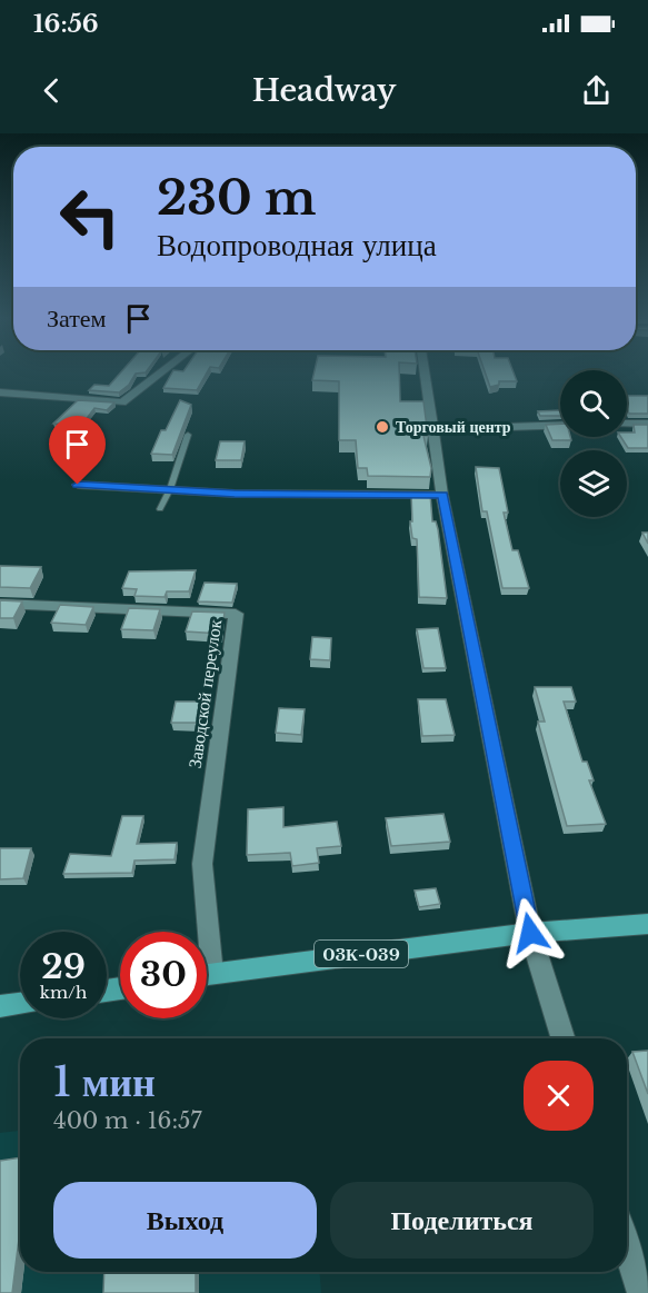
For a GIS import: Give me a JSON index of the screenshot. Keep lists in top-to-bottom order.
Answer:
{
  "streets": {
    "main road": ["03К-039"],
    "street": ["Заводской переулок"]
  },
  "places": ["Торговый центр"],
  "page": {
    "status": "16:56",
    "header": "Headway",
    "turn": ["230 m", "Водопроводная улица"],
    "then": "Затем",
    "speed": "29 km/h",
    "limit": "30",
    "heading": ["1 мин", "400 m · 16:57"],
    "buttons": ["Выход", "Поделиться"]
  }
}
